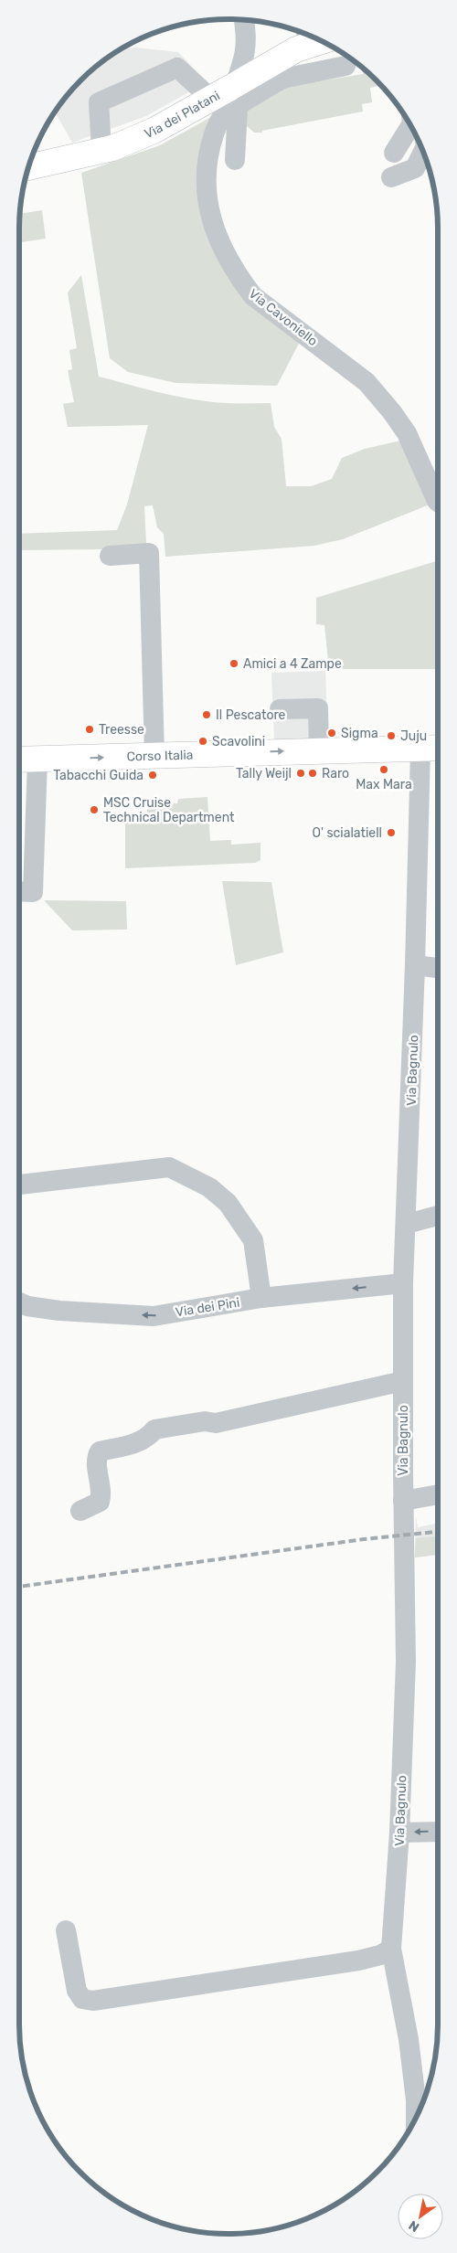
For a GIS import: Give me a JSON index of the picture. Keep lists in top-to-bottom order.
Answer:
{
  "streets": {
    "main road": ["Via dei Platani", "Corso Italia"],
    "street": ["Via Cavoniello", "Via Bagnulo", "Via dei Pini"]
  },
  "crossings": [
    ["Corso Italia", "Via Bagnulo"],
    ["Via Bagnulo", "Via dei Pini"]
  ],
  "one_way": ["Corso Italia", "Via dei Pini"],
  "places": [
    "Amici a 4 Zampe",
    "Il Pescatore",
    "Treesse",
    "Sigma",
    "Juju",
    "Scavolini",
    "Max Mara",
    "Tally Weijl",
    "Raro",
    "Tabacchi Guida",
    "MSC Cruise Technical Department",
    "O' scialatiell"
  ],
  "north": "bottom left"
}
